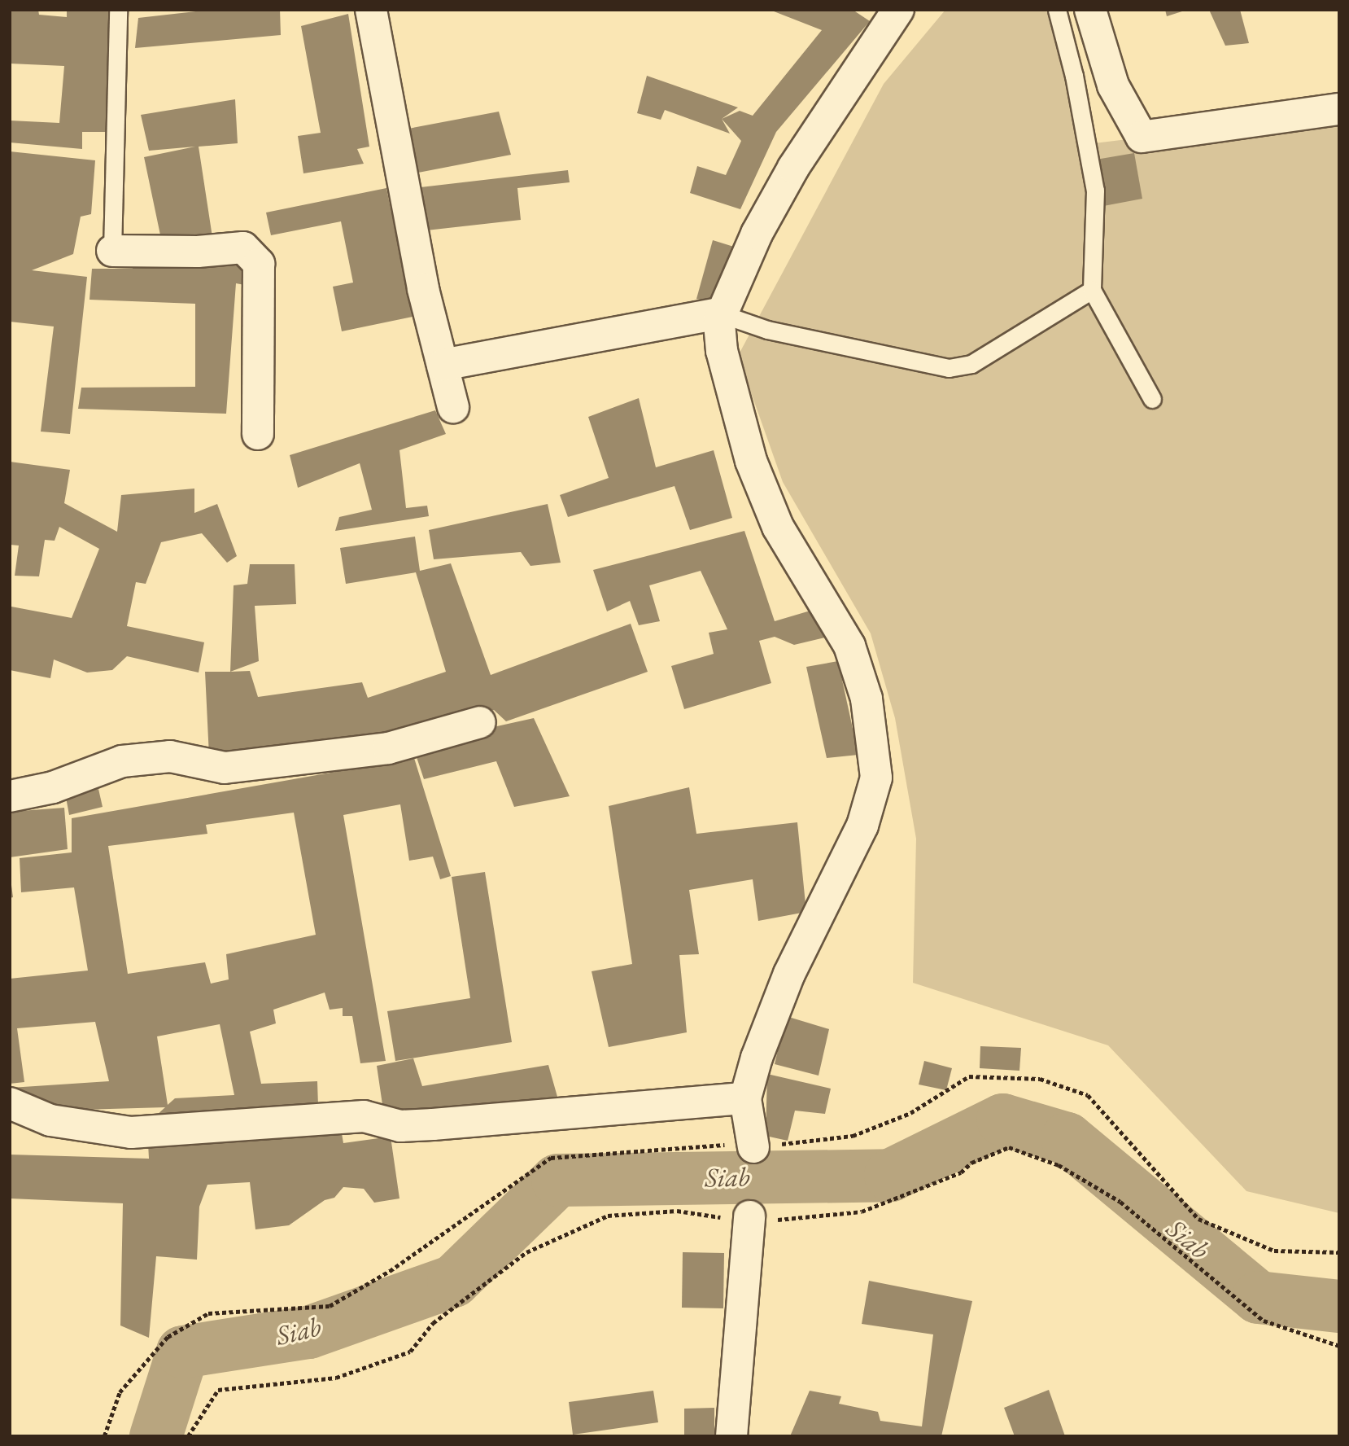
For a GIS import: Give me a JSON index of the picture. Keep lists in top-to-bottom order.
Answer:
{
  "water": ["Siab"]
}
